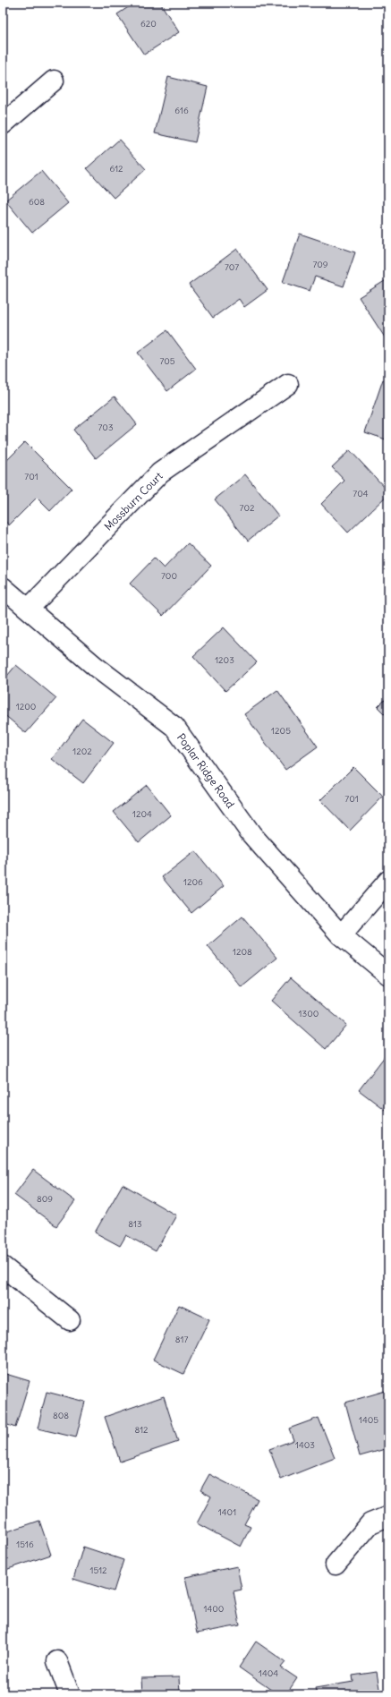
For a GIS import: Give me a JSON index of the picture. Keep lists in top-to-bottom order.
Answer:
{
  "streets": {
    "street": ["Mossburn Court", "Poplar Ridge Road"]
  },
  "crossings": [
    ["Mossburn Court", "Poplar Ridge Road"]
  ],
  "house_numbers": [
    "620",
    "616",
    "612",
    "608",
    "709",
    "707",
    "705",
    "703",
    "701",
    "704",
    "702",
    "700",
    "1203",
    "1200",
    "1205",
    "1202",
    "701",
    "1204",
    "1206",
    "1208",
    "1300",
    "809",
    "813",
    "817",
    "808",
    "1405",
    "812",
    "1403",
    "1401",
    "1516",
    "1512",
    "1400",
    "1404"
  ]
}
